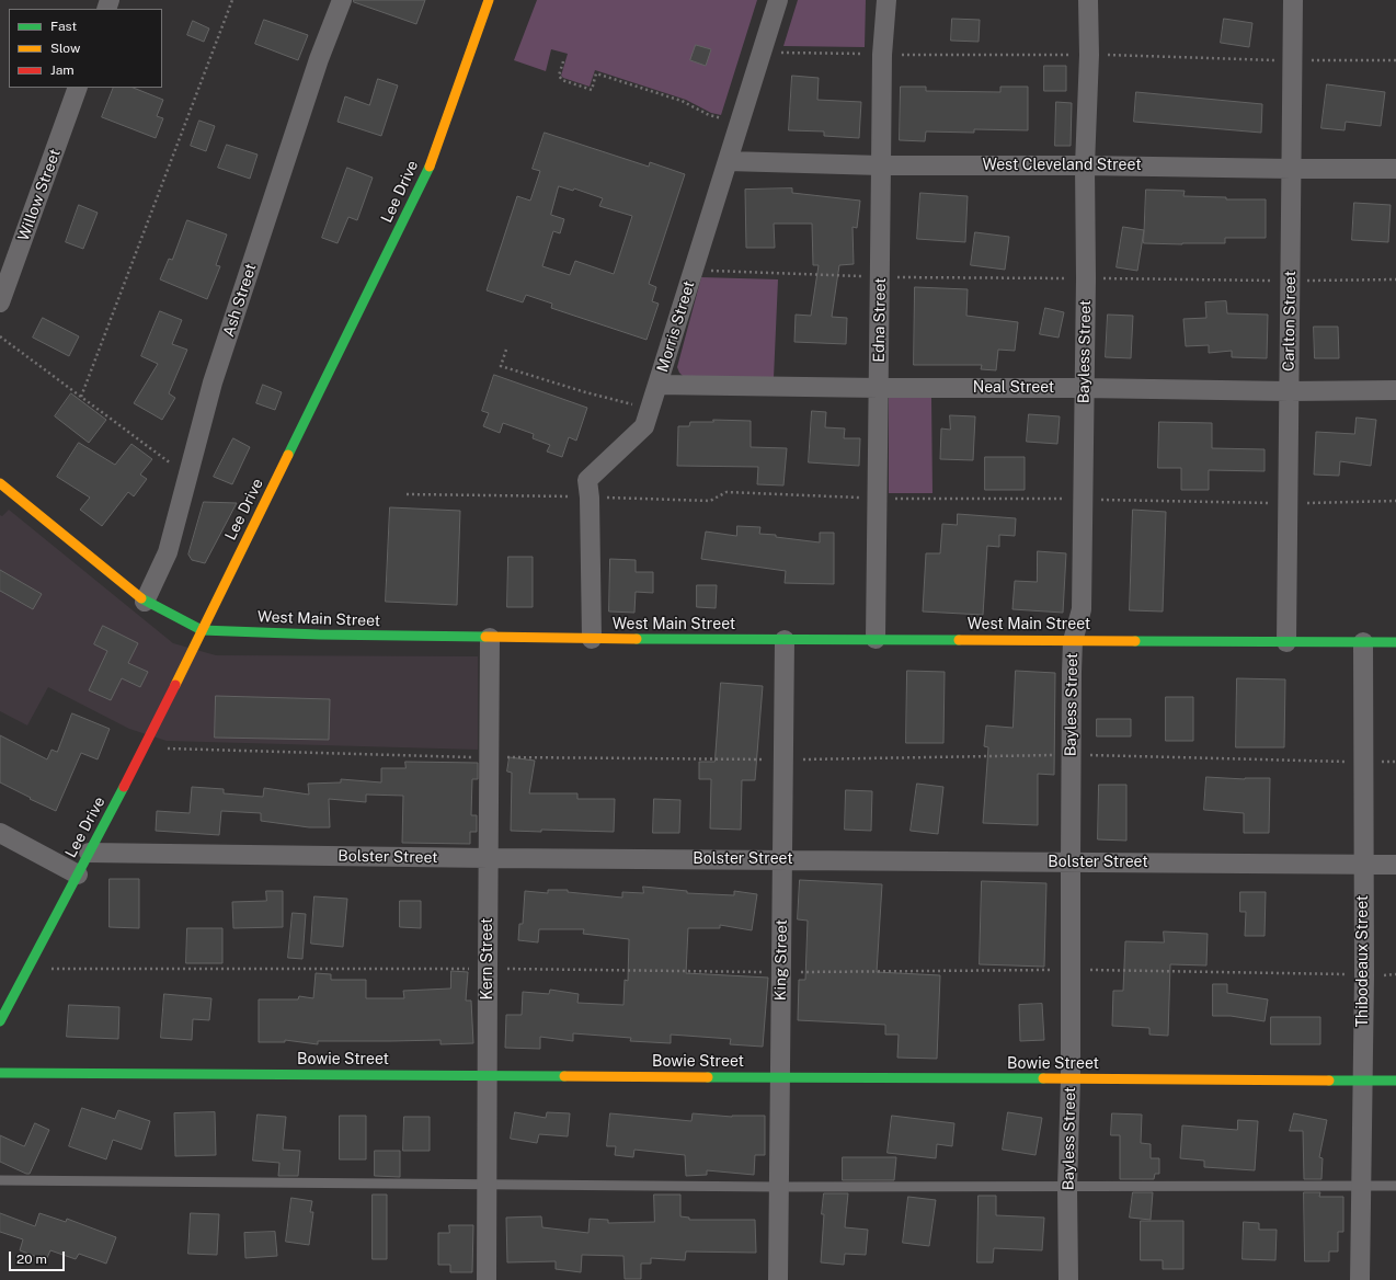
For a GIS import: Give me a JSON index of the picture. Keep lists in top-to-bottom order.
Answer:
{
  "streets": {
    "main road": ["Lee Drive", "West Main Street", "Bowie Street"],
    "street": [
      "West Cleveland Street",
      "Willow Street",
      "Ash Street",
      "Edna Street",
      "Carlton Street",
      "Morris Street",
      "Bayless Street",
      "Neal Street",
      "Bolster Street",
      "Kern Street",
      "King Street",
      "Thibodeaux Street"
    ]
  },
  "crossings": [
    ["West Cleveland Street", "Edna Street"],
    ["West Cleveland Street", "Carlton Street"],
    ["West Cleveland Street", "Morris Street"],
    ["West Cleveland Street", "Bayless Street"],
    ["Lee Drive", "West Main Street"],
    ["Lee Drive", "Bolster Street"],
    ["Ash Street", "West Main Street"],
    ["Edna Street", "Neal Street"],
    ["Edna Street", "West Main Street"],
    ["Carlton Street", "Neal Street"],
    ["Carlton Street", "West Main Street"],
    ["Morris Street", "Neal Street"],
    ["Morris Street", "West Main Street"],
    ["Bayless Street", "Neal Street"],
    ["Bayless Street", "West Main Street"],
    ["Bayless Street", "Bolster Street"],
    ["Bayless Street", "Bowie Street"],
    ["West Main Street", "Kern Street"],
    ["West Main Street", "King Street"],
    ["West Main Street", "Thibodeaux Street"],
    ["Bolster Street", "Kern Street"],
    ["Bolster Street", "King Street"],
    ["Bolster Street", "Thibodeaux Street"],
    ["Kern Street", "Bowie Street"],
    ["King Street", "Bowie Street"],
    ["Thibodeaux Street", "Bowie Street"]
  ],
  "legend": ["Fast", "Slow", "Jam"],
  "scale_bar": "20 m"
}
